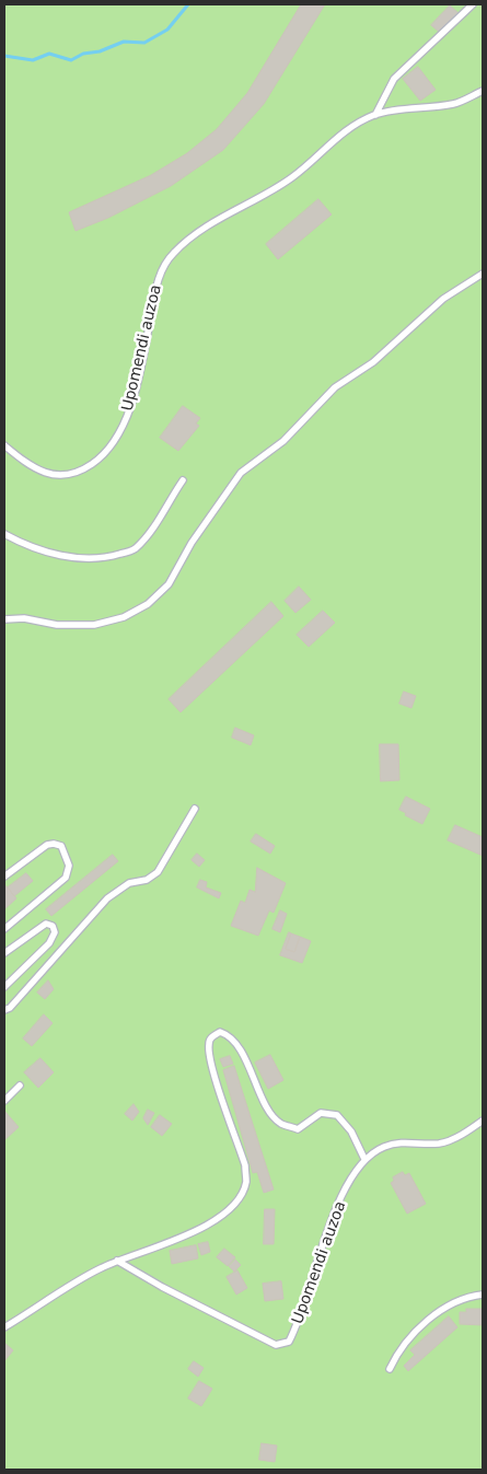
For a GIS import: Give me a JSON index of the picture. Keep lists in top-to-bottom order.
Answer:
{
  "streets": {
    "lane": ["Upomendi auzoa"]
  }
}
